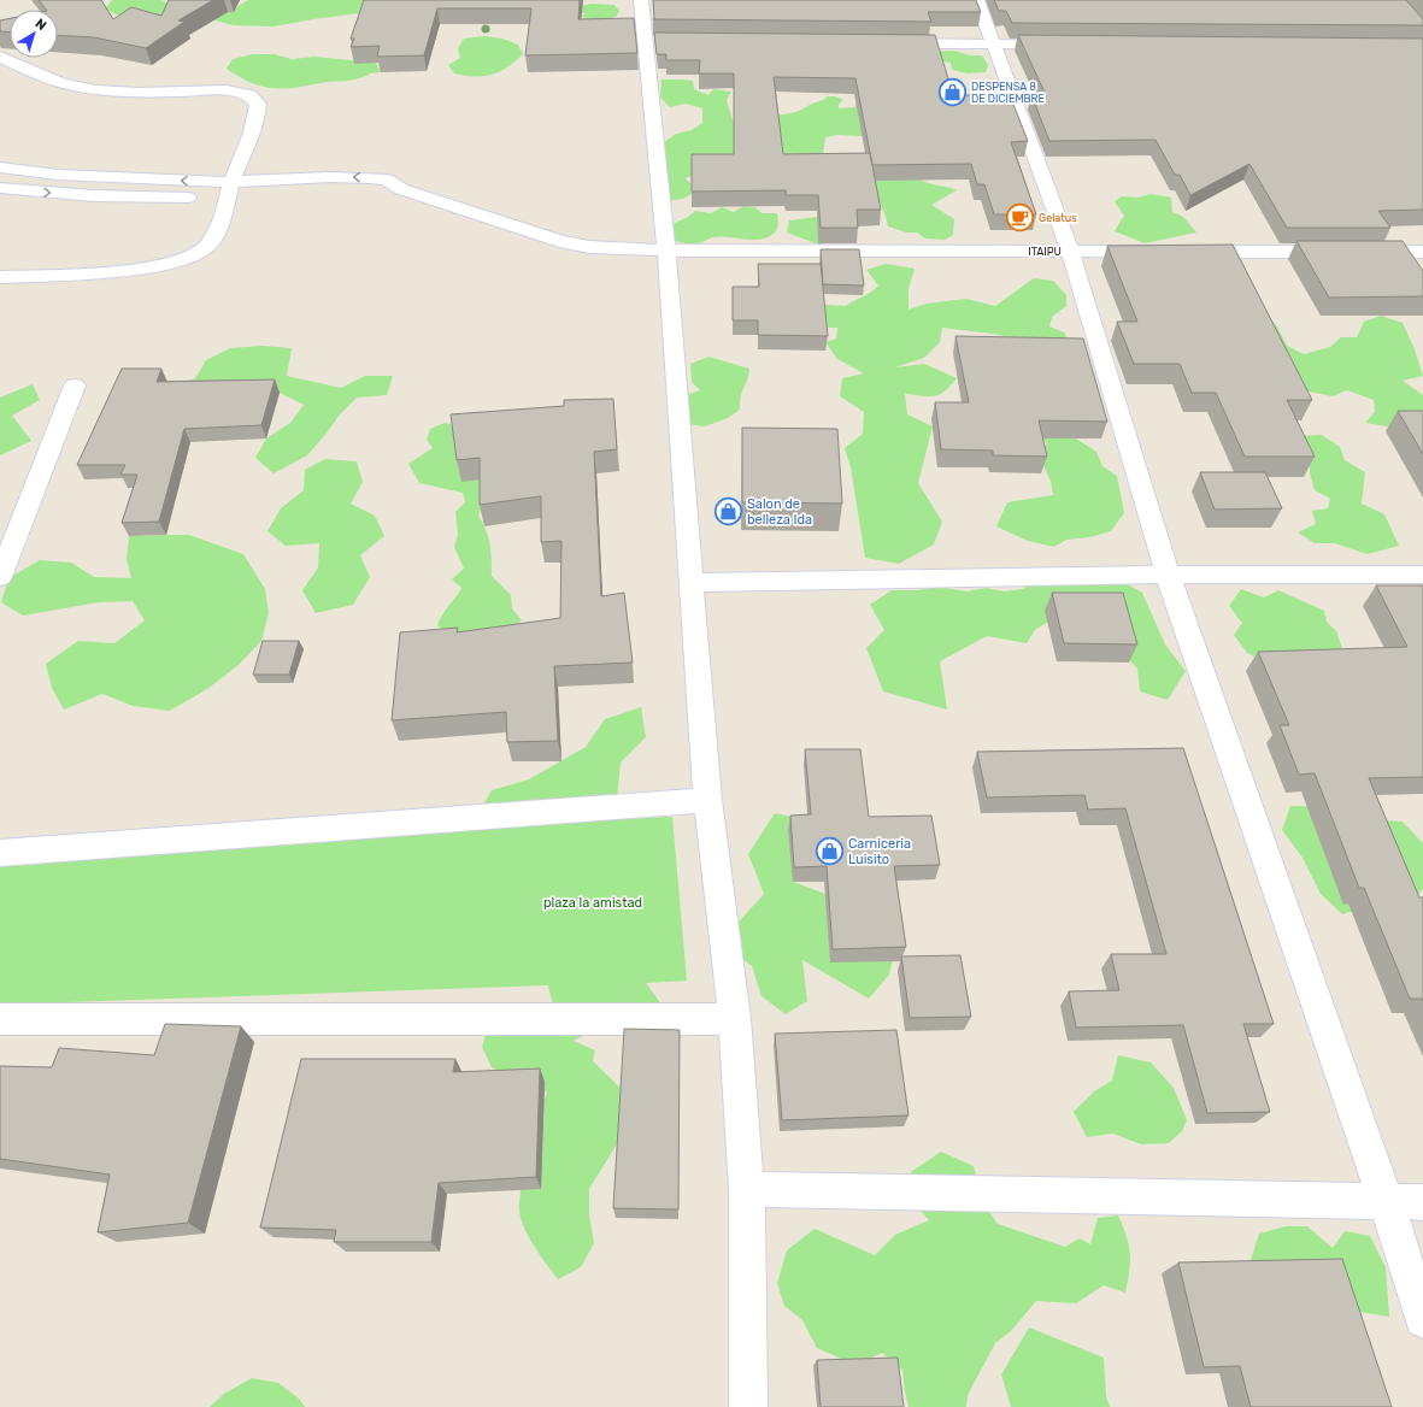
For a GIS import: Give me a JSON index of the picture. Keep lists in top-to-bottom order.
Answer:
{
  "streets": {
    "street": ["ITAIPU"]
  },
  "parks": ["plaza la amistad"],
  "places": {
    "shop": ["DESPENSA 8 DE DICIEMBRE", "Salon de belleza Ida", "Carniceria Luisito"],
    "cafe": ["Gelatus"]
  },
  "north": "top right"
}
